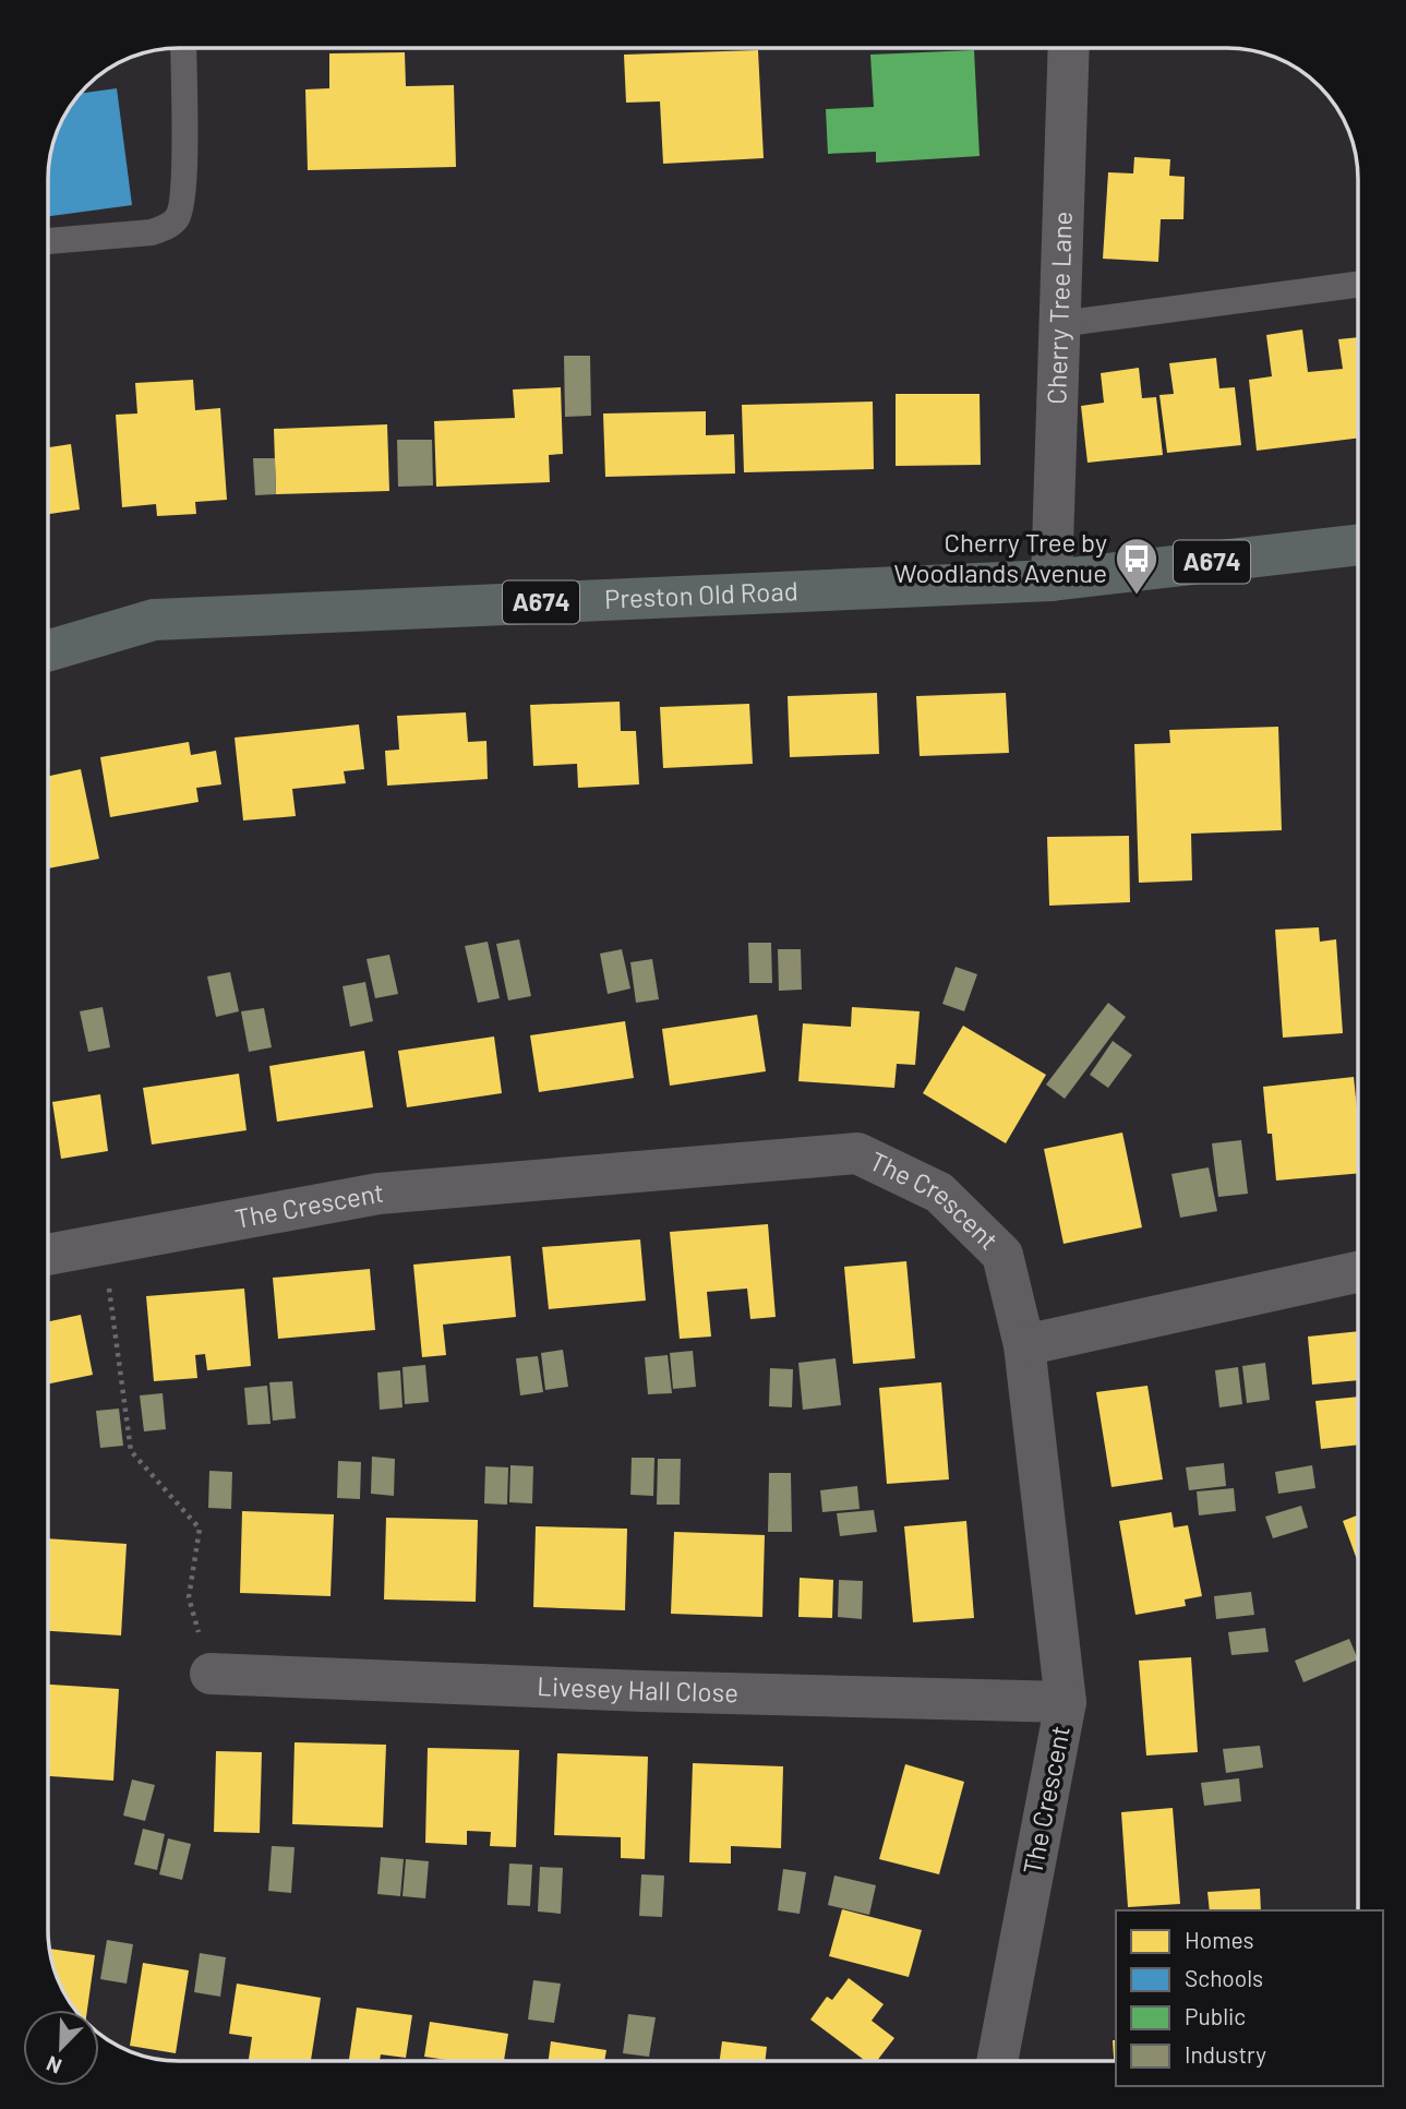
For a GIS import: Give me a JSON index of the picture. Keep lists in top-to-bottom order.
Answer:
{
  "streets": {
    "main road": ["A674", "Preston Old Road"],
    "street": ["Cherry Tree Lane", "The Crescent", "Livesey Hall Close"]
  },
  "crossings": [
    ["Cherry Tree Lane", "Preston Old Road"],
    ["The Crescent", "Livesey Hall Close"]
  ],
  "places": {
    "bus stop": ["Cherry Tree by Woodlands Avenue"]
  },
  "legend": [
    "Homes",
    "Schools",
    "Public",
    "Industry"
  ],
  "north": "bottom left"
}
